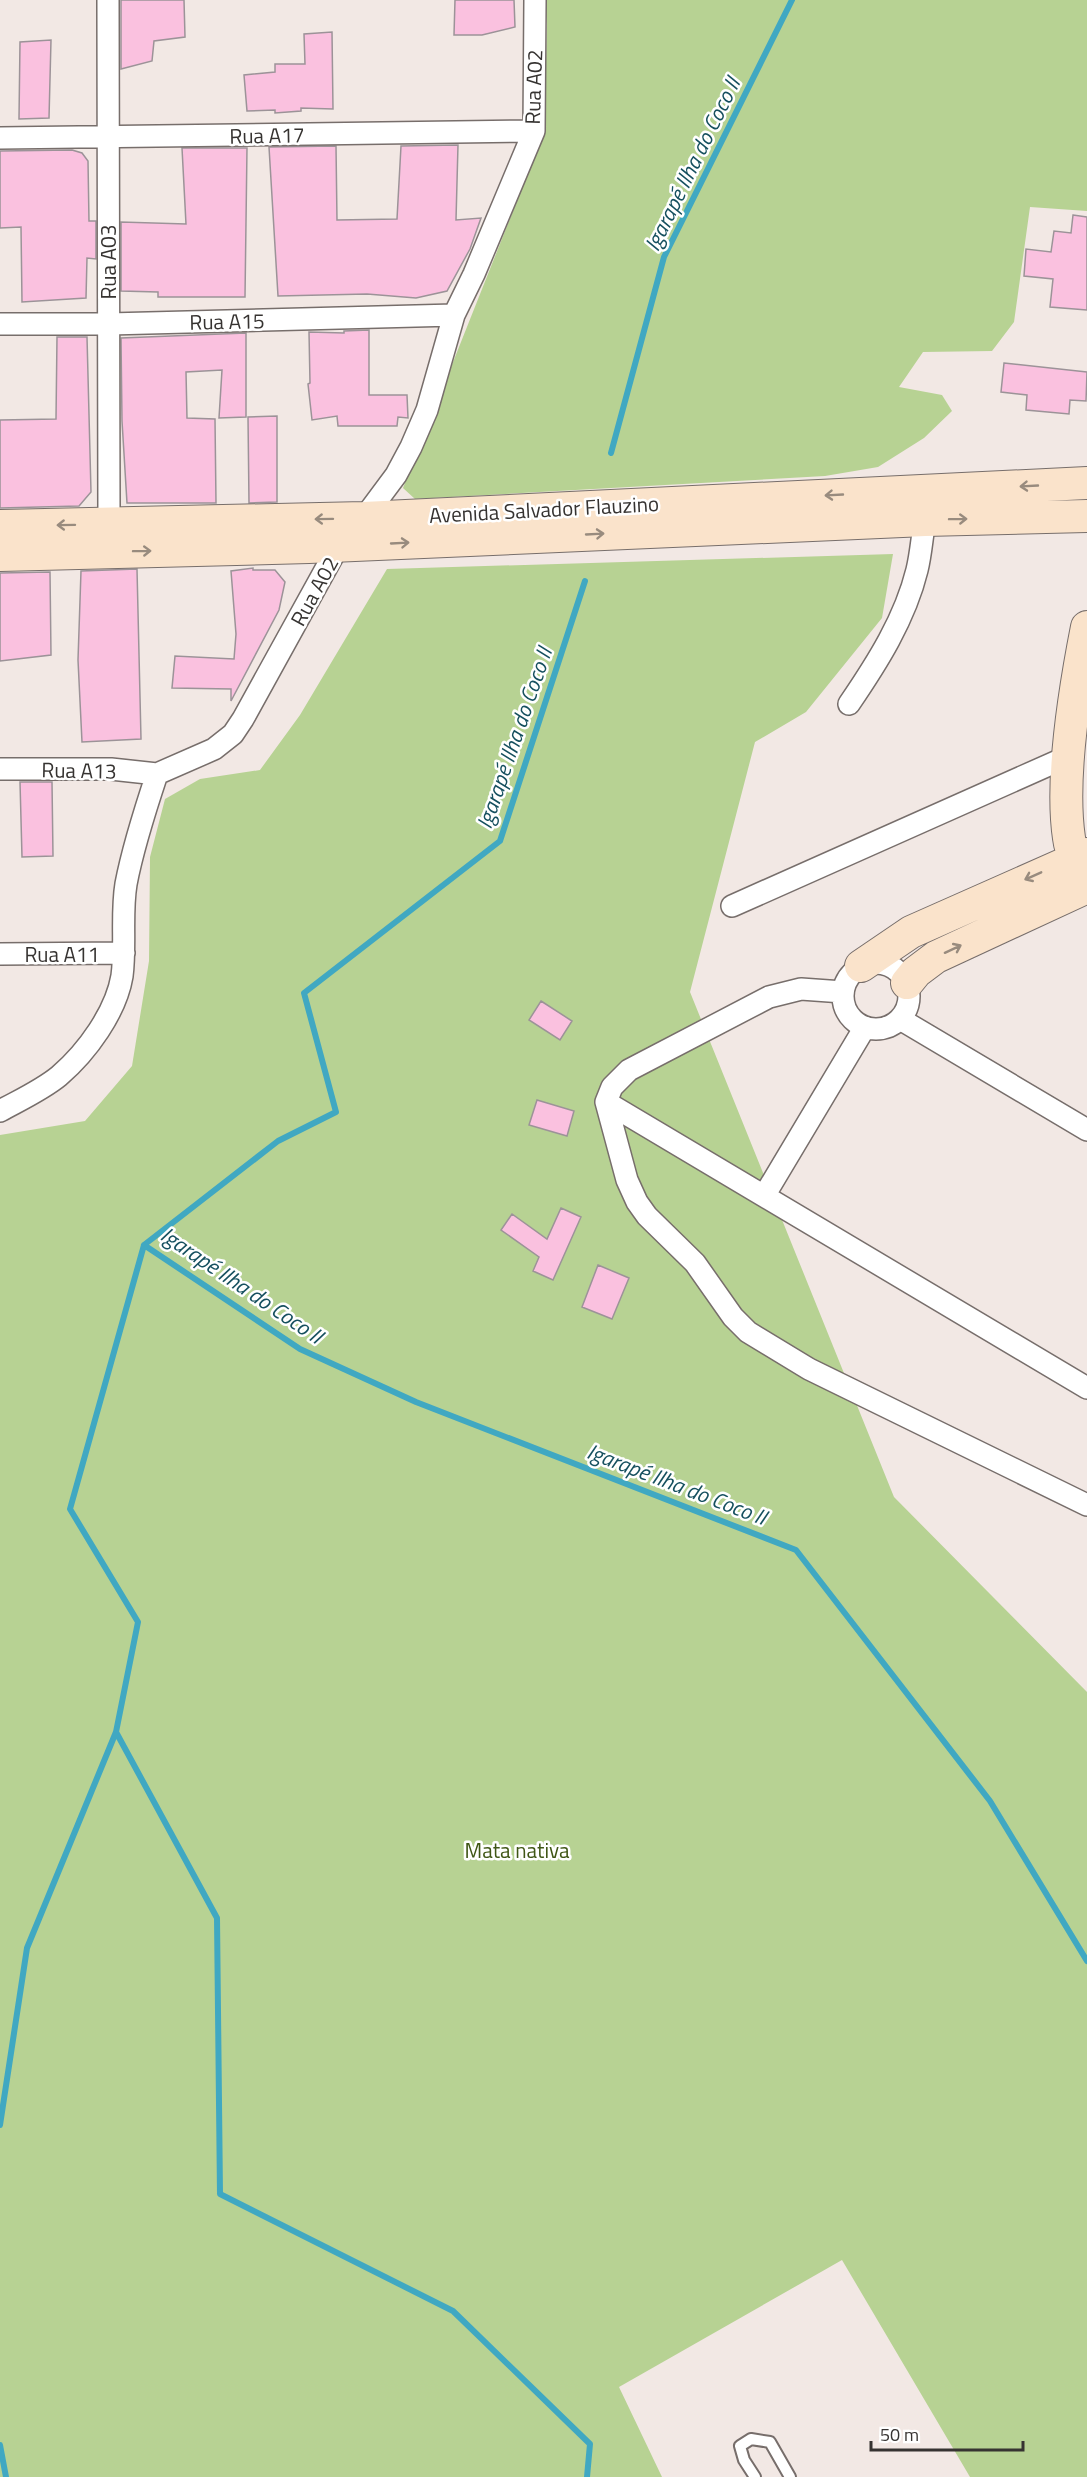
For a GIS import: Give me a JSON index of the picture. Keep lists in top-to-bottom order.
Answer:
{
  "streets": {
    "street": [
      "Rua A02",
      "Rua A17",
      "Rua A03",
      "Rua A15",
      "Avenida Salvador Flauzino",
      "Rua A13",
      "Rua A11"
    ]
  },
  "crossings": [
    ["Rua A02", "Rua A17"],
    ["Rua A02", "Rua A15"],
    ["Rua A02", "Avenida Salvador Flauzino"],
    ["Rua A02", "Rua A13"],
    ["Rua A17", "Rua A03"],
    ["Rua A03", "Rua A15"],
    ["Rua A03", "Avenida Salvador Flauzino"]
  ],
  "water": ["Igarapé Ilha do Coco II"],
  "parks": ["Mata nativa"],
  "scale_bar": "50 m"
}
